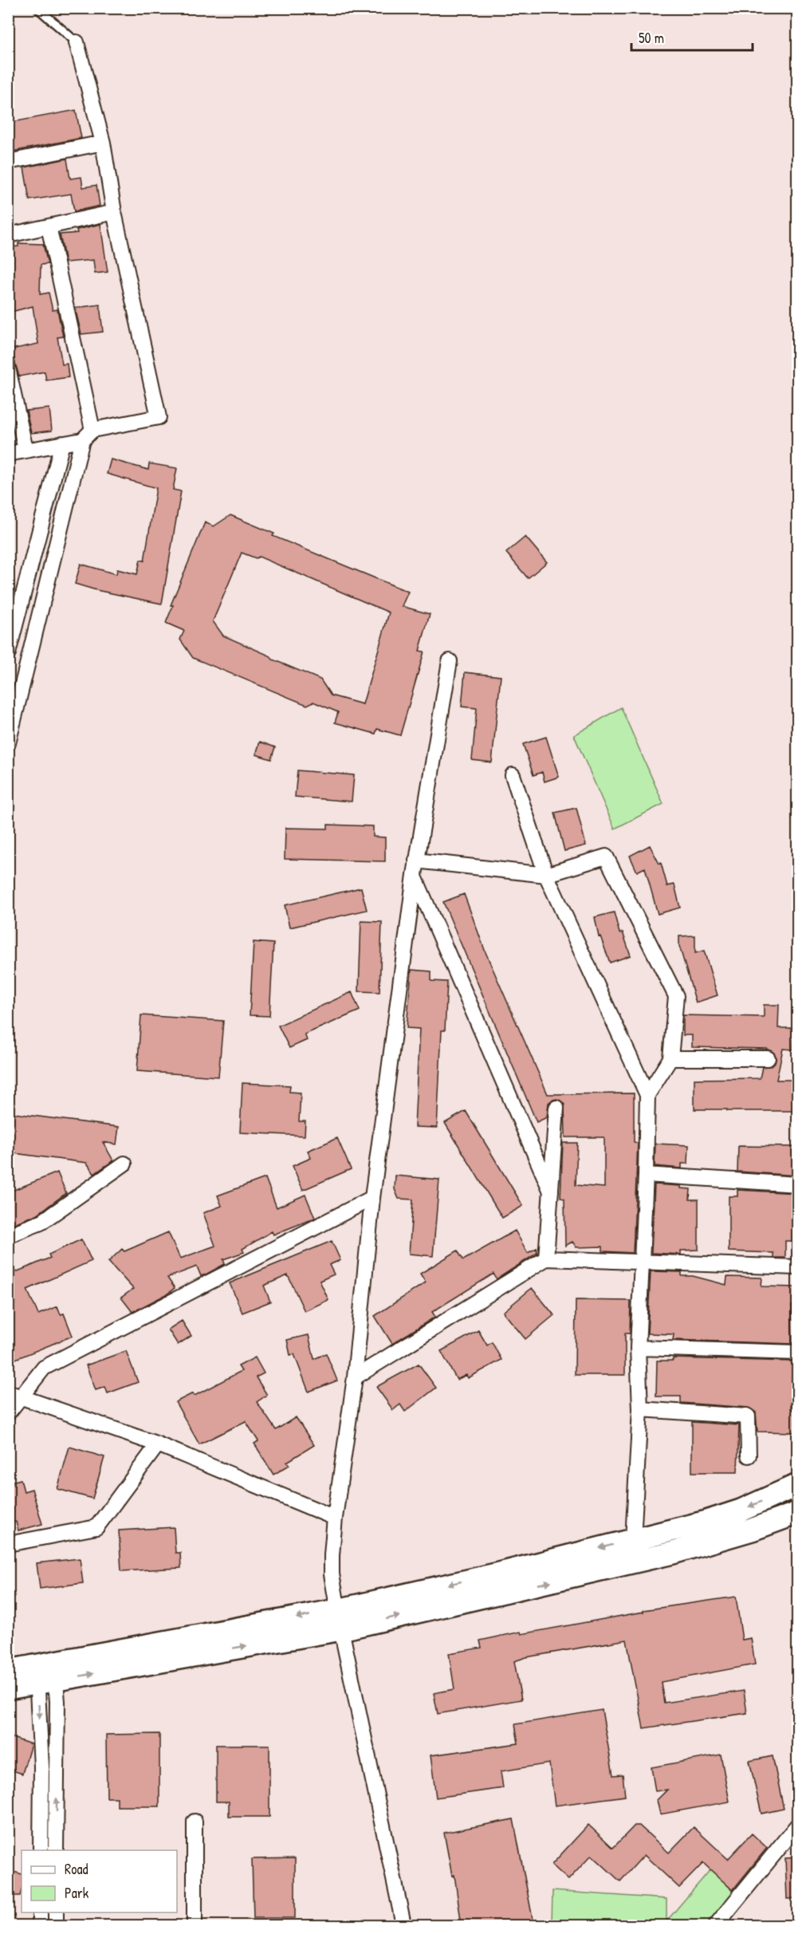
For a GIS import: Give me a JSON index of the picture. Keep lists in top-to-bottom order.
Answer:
{
  "legend": ["Road", "Park"],
  "scale_bar": "50 m"
}
